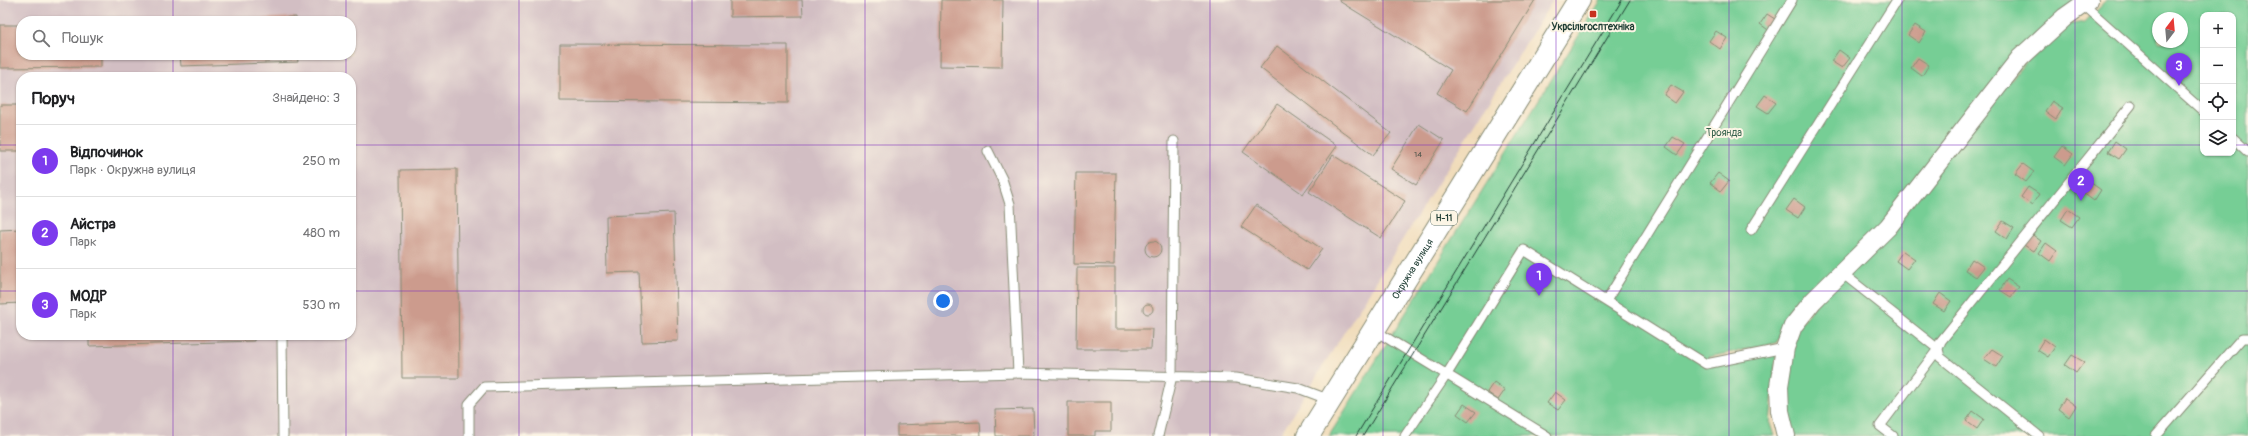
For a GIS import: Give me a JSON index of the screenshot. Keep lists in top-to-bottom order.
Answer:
{
  "streets": {
    "main road": ["Н-11", "Окружна вулиця"]
  },
  "parks": ["Троянда"],
  "places": {
    "transit": ["Укрсільгосптехніка"]
  },
  "house_numbers": ["14"],
  "north": "top",
  "page": {
    "map_buttons": ["+", "−"],
    "search": "Пошук",
    "pins": ["3", "2", "1"],
    "heading": ["Поруч", "Знайдено: 3"],
    "list": [
      {
        "mark": "1",
        "name": "Відпочинок",
        "note": "Парк · Окружна вулиця",
        "value": "250 m"
      },
      {
        "mark": "2",
        "name": "Айстра",
        "note": "Парк",
        "value": "480 m"
      },
      {
        "mark": "3",
        "name": "МОДР",
        "note": "Парк",
        "value": "530 m"
      }
    ]
  }
}
